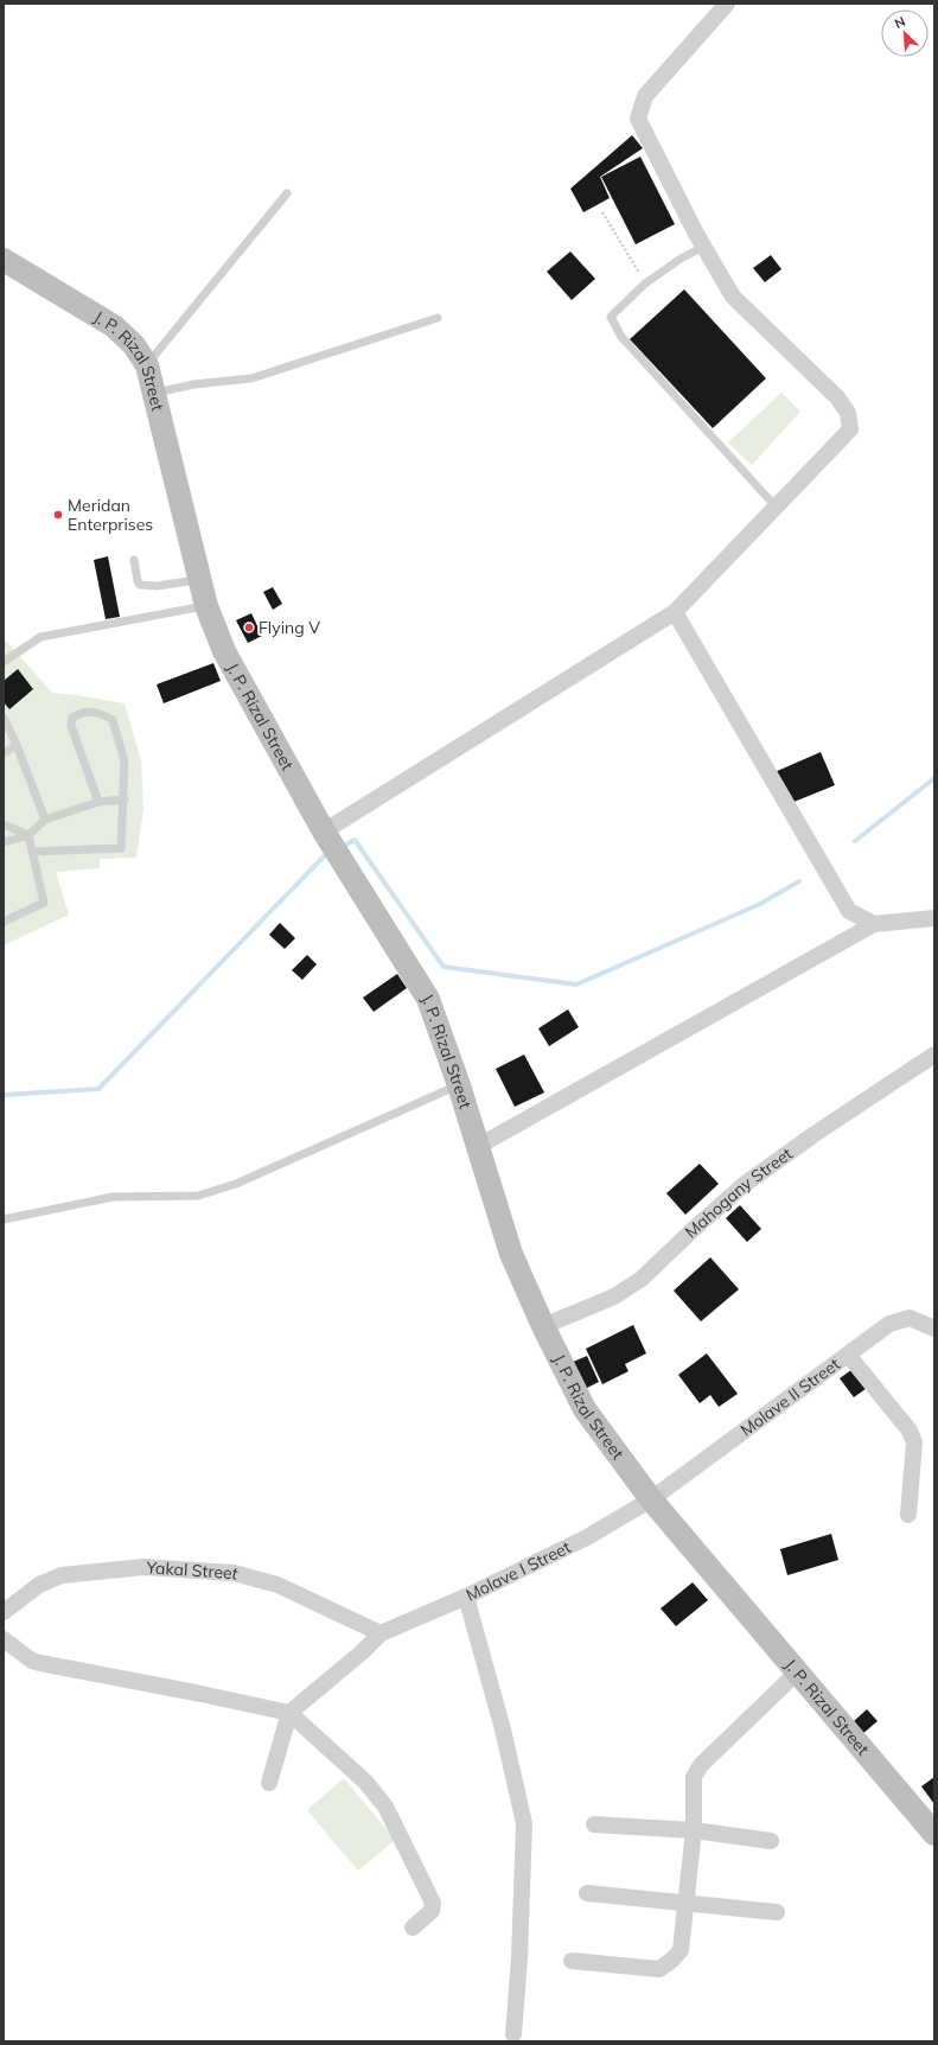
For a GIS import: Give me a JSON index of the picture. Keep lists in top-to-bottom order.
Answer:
{
  "streets": {
    "main road": ["J. P. Rizal Street"],
    "street": [
      "Mahogany Street",
      "Molave II Street",
      "Molave I Street",
      "Yakal Street"
    ]
  },
  "crossings": [
    ["J. P. Rizal Street", "Mahogany Street"],
    ["J. P. Rizal Street", "Molave II Street"],
    ["J. P. Rizal Street", "Molave I Street"],
    ["Molave II Street", "Molave I Street"],
    ["Molave I Street", "Yakal Street"]
  ],
  "places": ["Meridan Enterprises", "Flying V"],
  "north": "top left"
}
